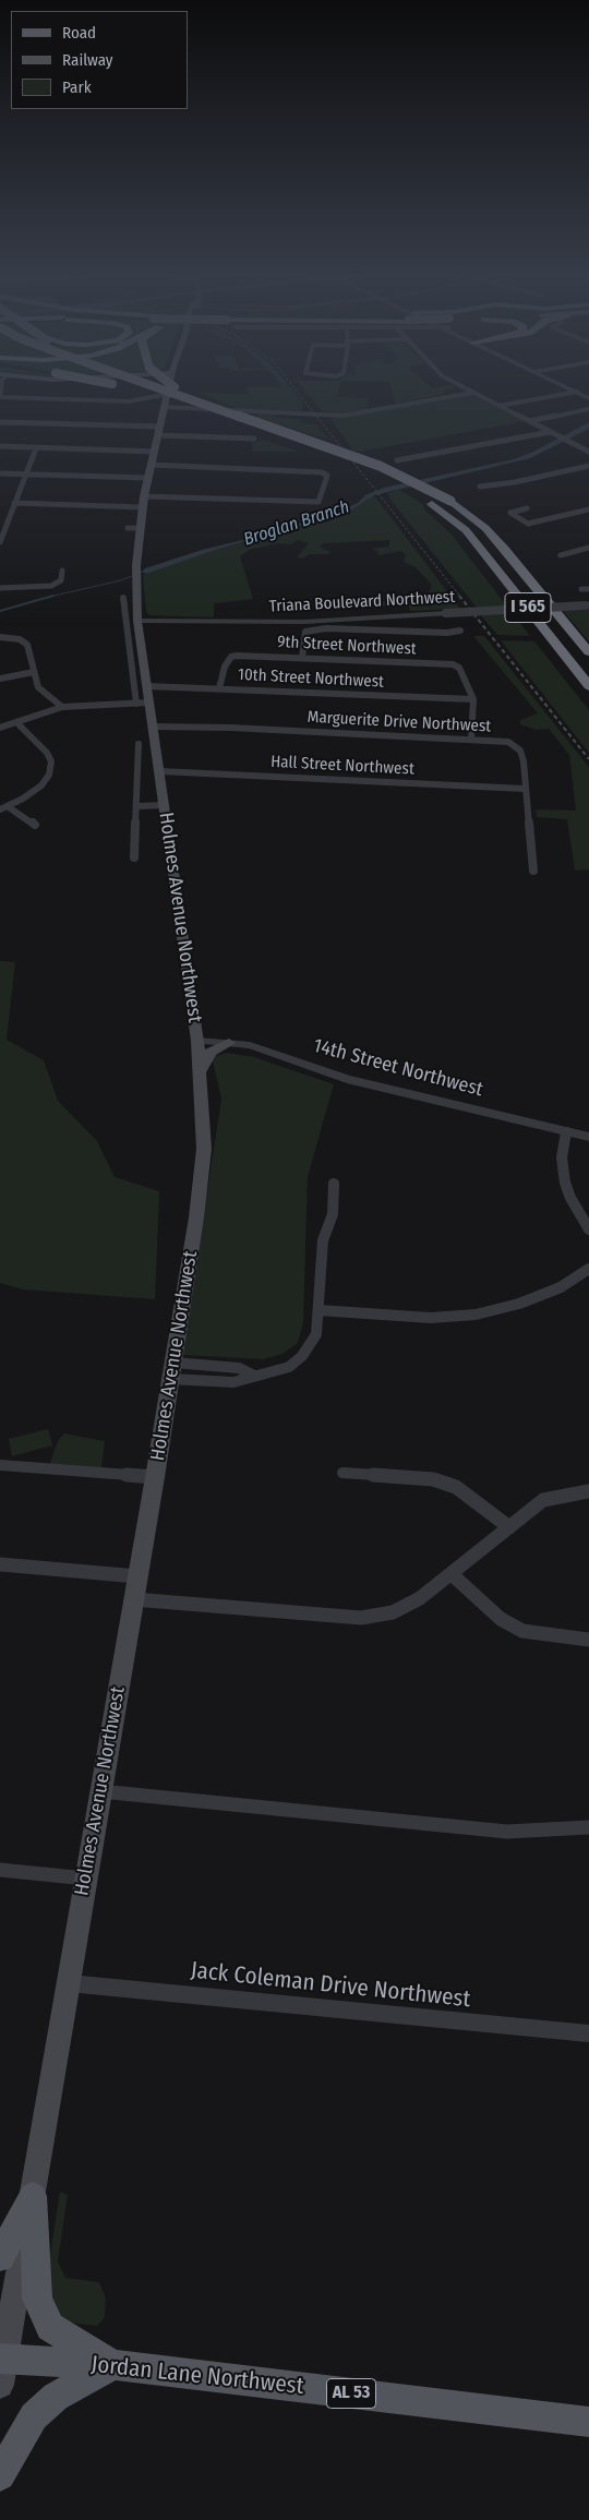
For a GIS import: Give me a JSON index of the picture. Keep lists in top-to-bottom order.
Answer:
{
  "streets": {
    "highway": ["I 565"],
    "main road": ["Holmes Avenue Northwest", "Jordan Lane Northwest", "AL 53"],
    "street": [
      "Triana Boulevard Northwest",
      "9th Street Northwest",
      "10th Street Northwest",
      "Marguerite Drive Northwest",
      "Hall Street Northwest",
      "14th Street Northwest",
      "Jack Coleman Drive Northwest"
    ]
  },
  "crossings": [
    ["Triana Boulevard Northwest", "Holmes Avenue Northwest"],
    ["9th Street Northwest", "10th Street Northwest"],
    ["10th Street Northwest", "Holmes Avenue Northwest"],
    ["Marguerite Drive Northwest", "Hall Street Northwest"],
    ["Marguerite Drive Northwest", "Holmes Avenue Northwest"],
    ["Hall Street Northwest", "Holmes Avenue Northwest"],
    ["Holmes Avenue Northwest", "14th Street Northwest"],
    ["Holmes Avenue Northwest", "Jack Coleman Drive Northwest"],
    ["Holmes Avenue Northwest", "Jordan Lane Northwest"]
  ],
  "water": ["Broglan Branch"],
  "legend": ["Road", "Railway", "Park"]
}
